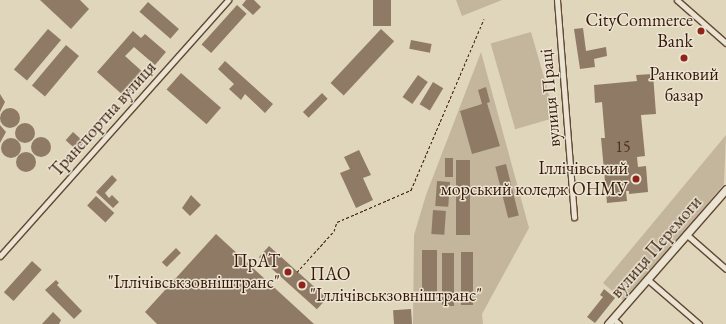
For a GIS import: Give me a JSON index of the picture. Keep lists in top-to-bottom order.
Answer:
{
  "streets": {
    "main road": ["вулиця Перемоги"],
    "street": ["вулиця Праці", "Транспортна вулиця"]
  },
  "places": [
    "CityCommerce Bank",
    "Ранковий базар",
    "Іллічівський морський коледж ОНМУ",
    "ПрАТ \"Іллічівськзовніштранс\"",
    "ПАО \"Іллічівськзовніштранс\""
  ],
  "house_numbers": ["15"]
}
